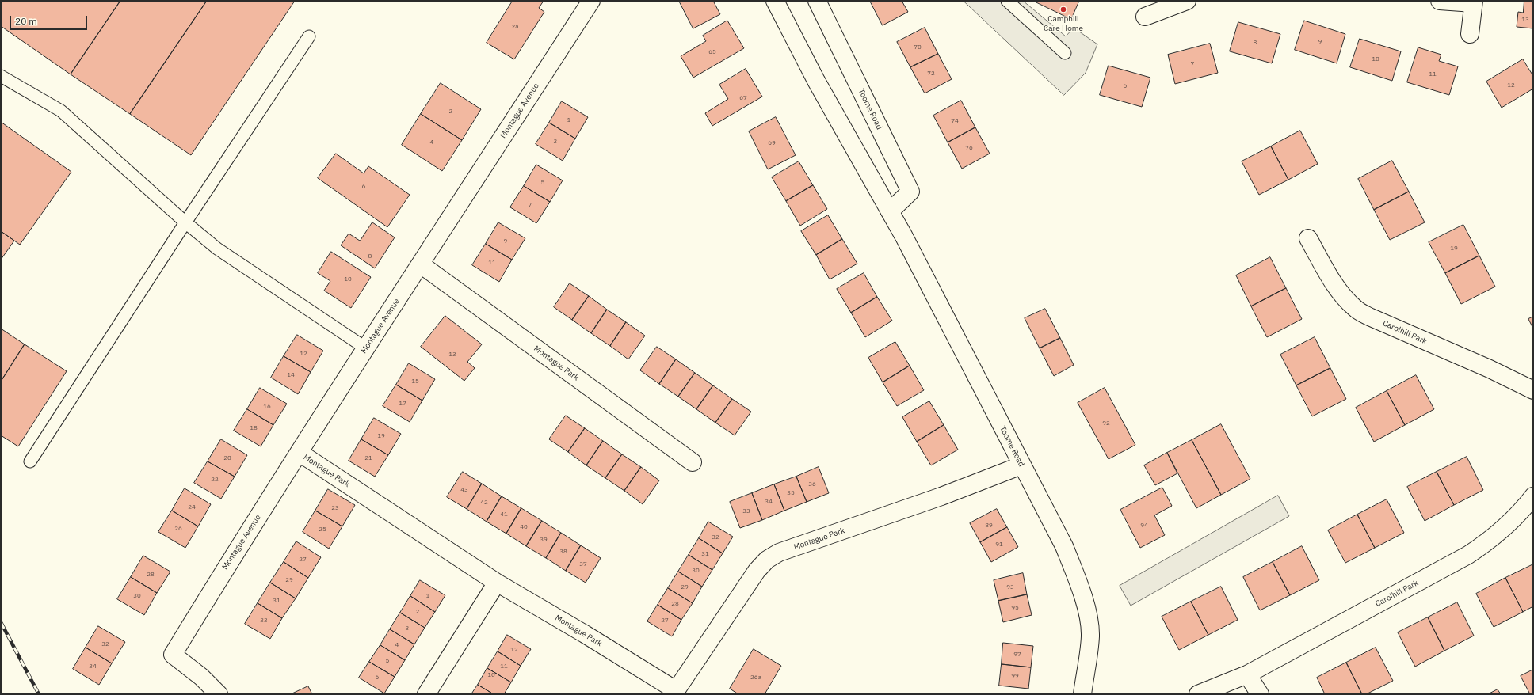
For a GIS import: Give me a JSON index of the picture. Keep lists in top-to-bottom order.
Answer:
{
  "streets": {
    "street": [
      "Toome Road",
      "Montague Avenue",
      "Carolhill Park",
      "Montague Park"
    ]
  },
  "crossings": [
    ["Toome Road", "Montague Park"],
    ["Montague Avenue", "Montague Park"]
  ],
  "places": ["Camphill Care Home"],
  "house_numbers": [
    "13",
    "2a",
    "9",
    "8",
    "70",
    "65",
    "10",
    "7",
    "72",
    "11",
    "12",
    "6",
    "67",
    "2",
    "1",
    "74",
    "3",
    "4",
    "69",
    "76",
    "5",
    "6",
    "7",
    "9",
    "19",
    "8",
    "11",
    "10",
    "12",
    "13",
    "14",
    "15",
    "17",
    "16",
    "92",
    "18",
    "19",
    "20",
    "21",
    "22",
    "36",
    "43",
    "35",
    "34",
    "42",
    "24",
    "23",
    "33",
    "41",
    "89",
    "94",
    "40",
    "26",
    "25",
    "32",
    "39",
    "91",
    "38",
    "31",
    "27",
    "37",
    "30",
    "28",
    "29",
    "29",
    "93",
    "30",
    "1",
    "31",
    "28",
    "95",
    "2",
    "33",
    "27",
    "3",
    "32",
    "4",
    "12",
    "97",
    "5",
    "34",
    "11",
    "10",
    "99",
    "6",
    "26a"
  ],
  "scale_bar": "20 m"
}
